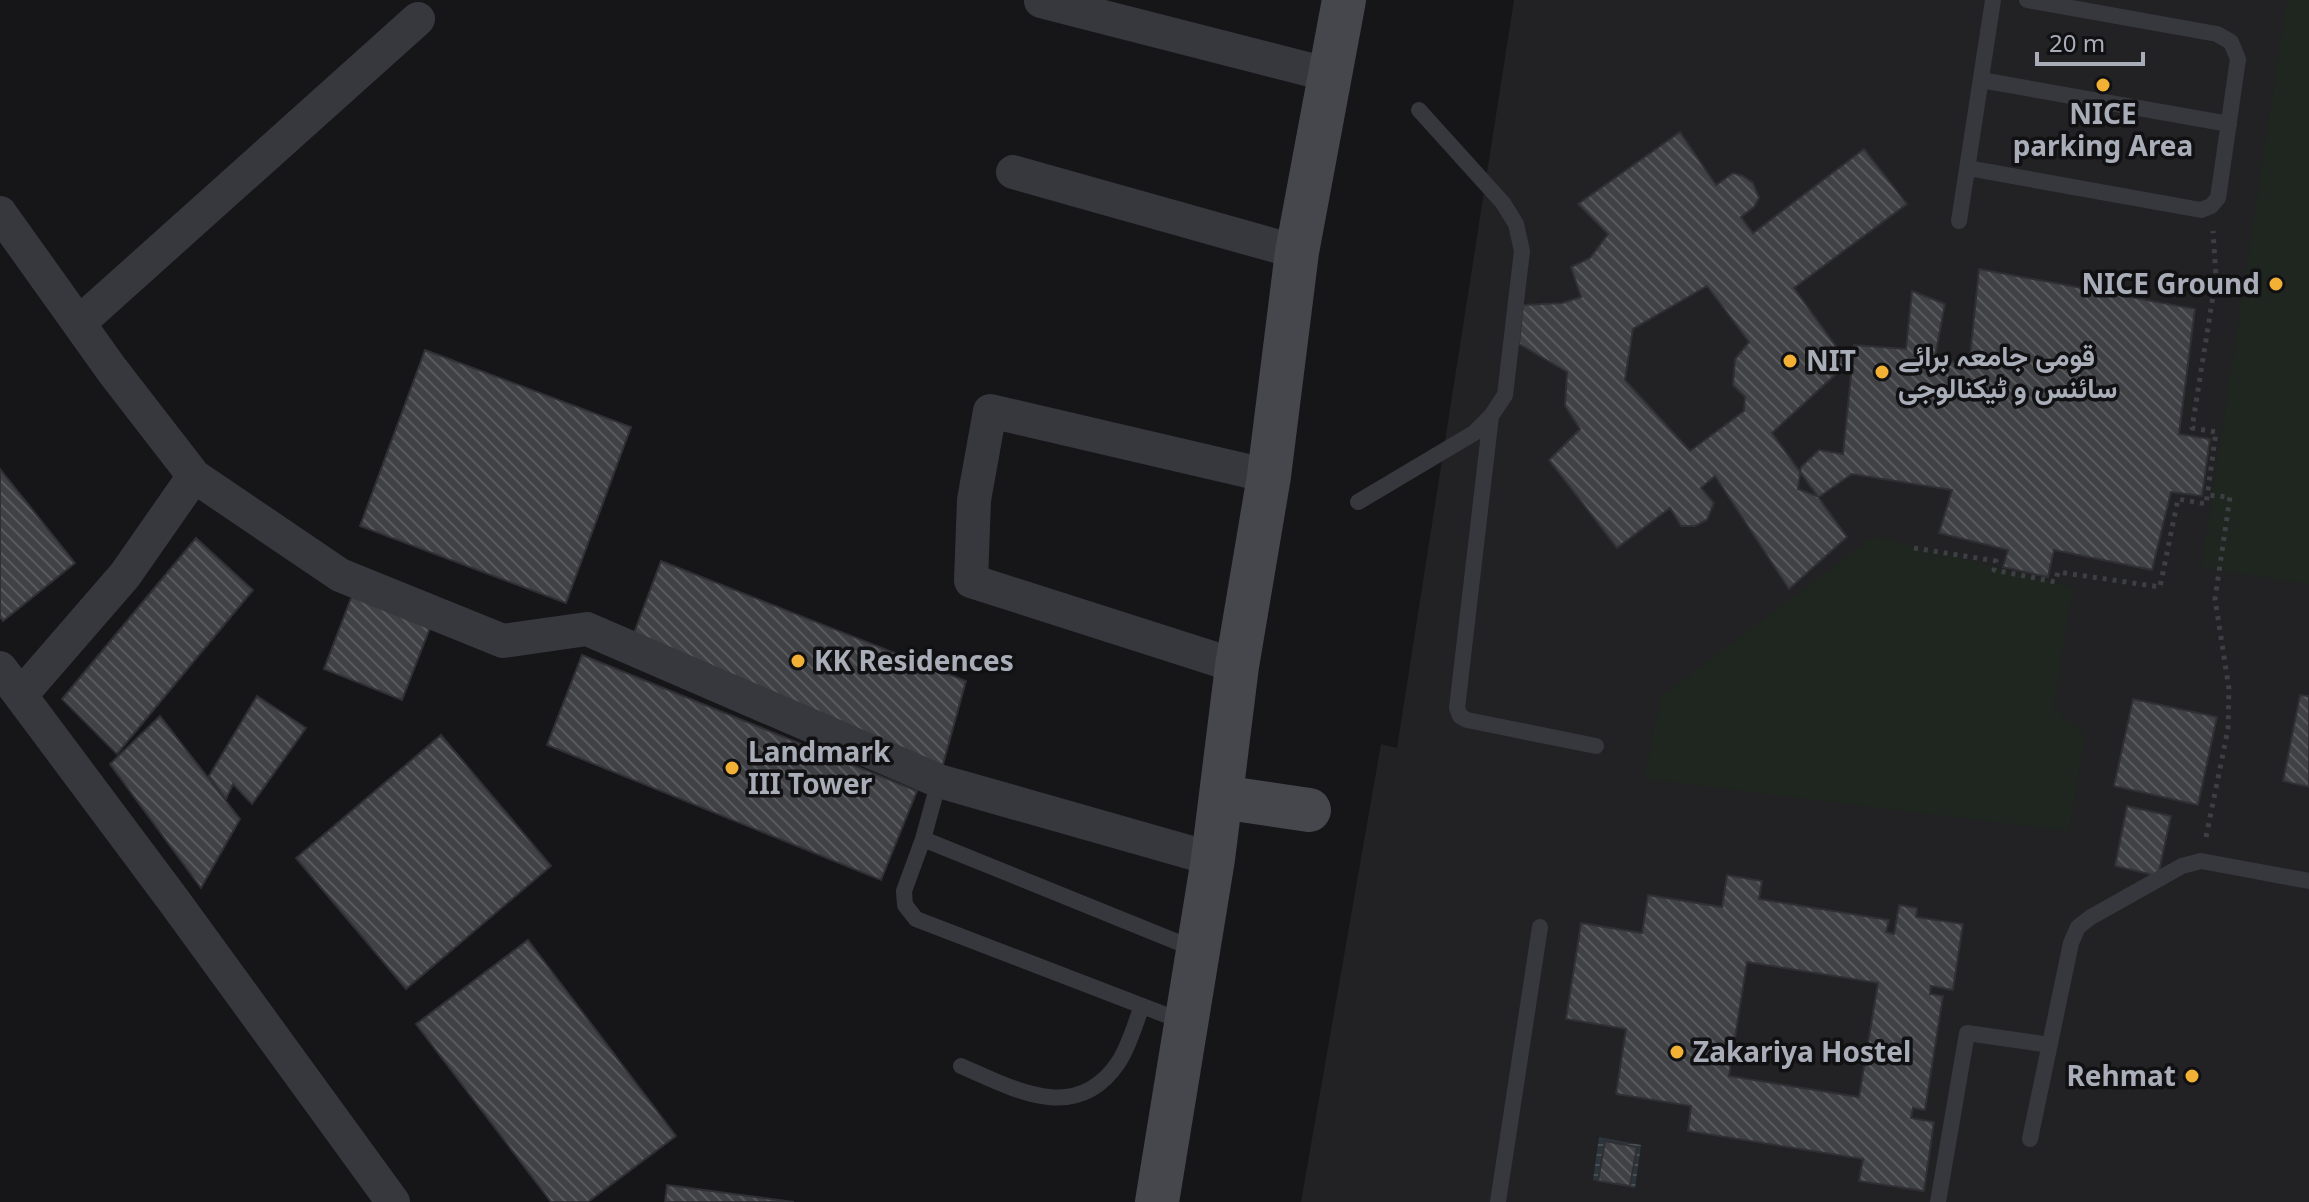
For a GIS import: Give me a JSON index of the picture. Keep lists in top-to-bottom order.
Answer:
{
  "places": [
    "NICE parking Area",
    "NICE Ground",
    "NIT",
    "قومی جامعہ برائے سائنس و ٹیکنالوجی",
    "KK Residences",
    "Landmark III Tower",
    "Zakariya Hostel",
    "Rehmat"
  ],
  "scale_bar": "20 m"
}
